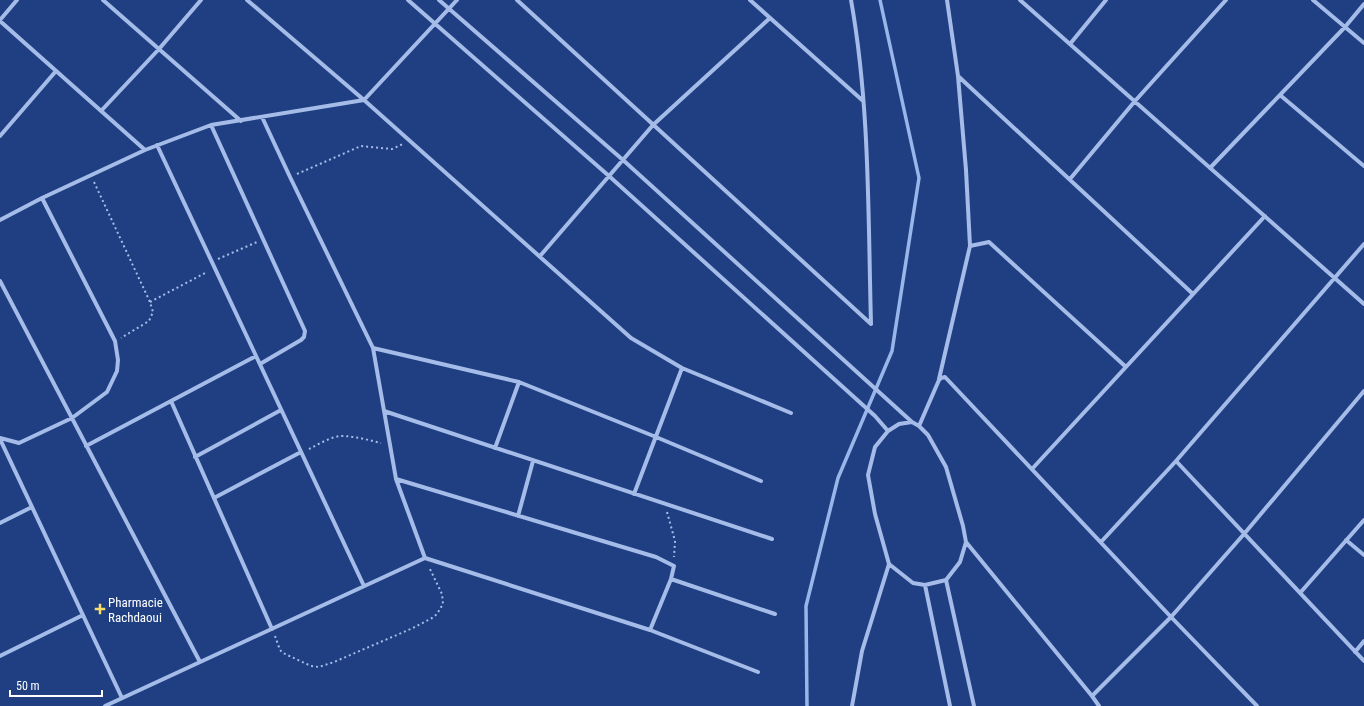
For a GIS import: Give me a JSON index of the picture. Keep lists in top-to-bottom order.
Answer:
{
  "places": {
    "health": ["Pharmacie Rachdaoui"]
  },
  "scale_bar": "50 m"
}
